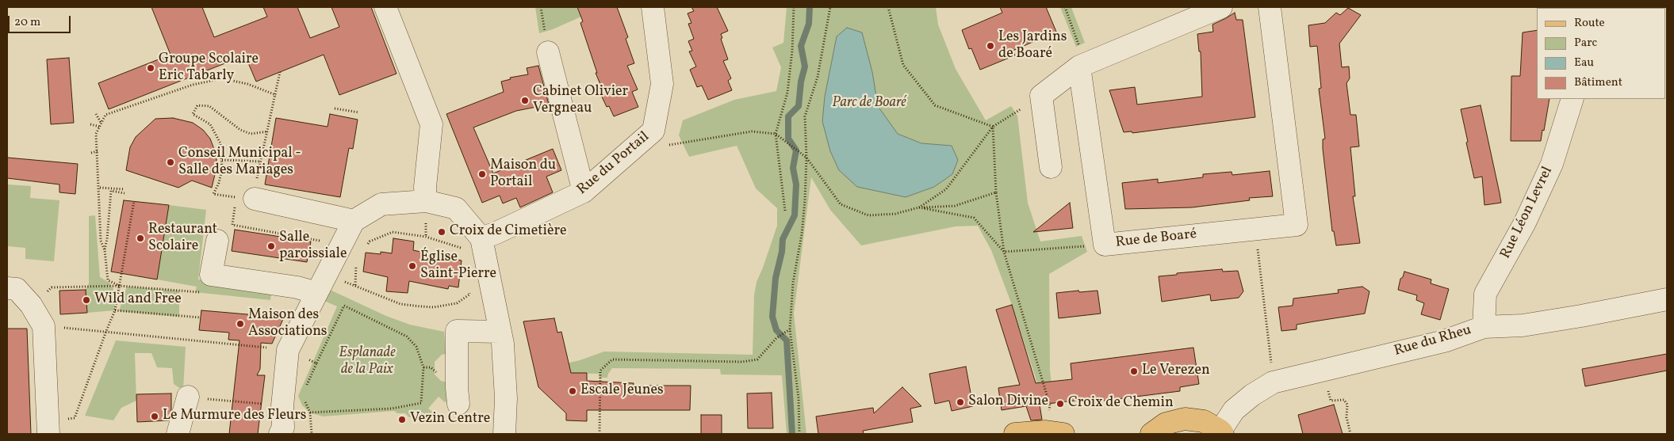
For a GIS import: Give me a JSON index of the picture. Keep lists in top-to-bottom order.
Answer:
{
  "streets": {
    "street": [
      "Rue du Portail",
      "Rue Léon Levrel",
      "Rue de Boaré",
      "Rue du Rheu"
    ]
  },
  "crossings": [
    ["Rue Léon Levrel", "Rue du Rheu"]
  ],
  "parks": ["Parc de Boaré", "Esplanade de la Paix"],
  "places": [
    "Les Jardins de Boaré",
    "Groupe Scolaire Eric Tabarly",
    "Cabinet Olivier Vergneau",
    "Conseil Municipal - Salle des Mariages",
    "Maison du Portail",
    "Croix de Cimetière",
    "Restaurant Scolaire",
    "Salle paroissiale",
    "Église Saint-Pierre",
    "Wild and Free",
    "Maison des Associations",
    "Le Verezen",
    "Escale Jeunes",
    "Salon Divine",
    "Croix de Chemin",
    "Le Murmure des Fleurs",
    "Vezin Centre"
  ],
  "legend": [
    "Route",
    "Parc",
    "Eau",
    "Bâtiment"
  ],
  "scale_bar": "20 m"
}
